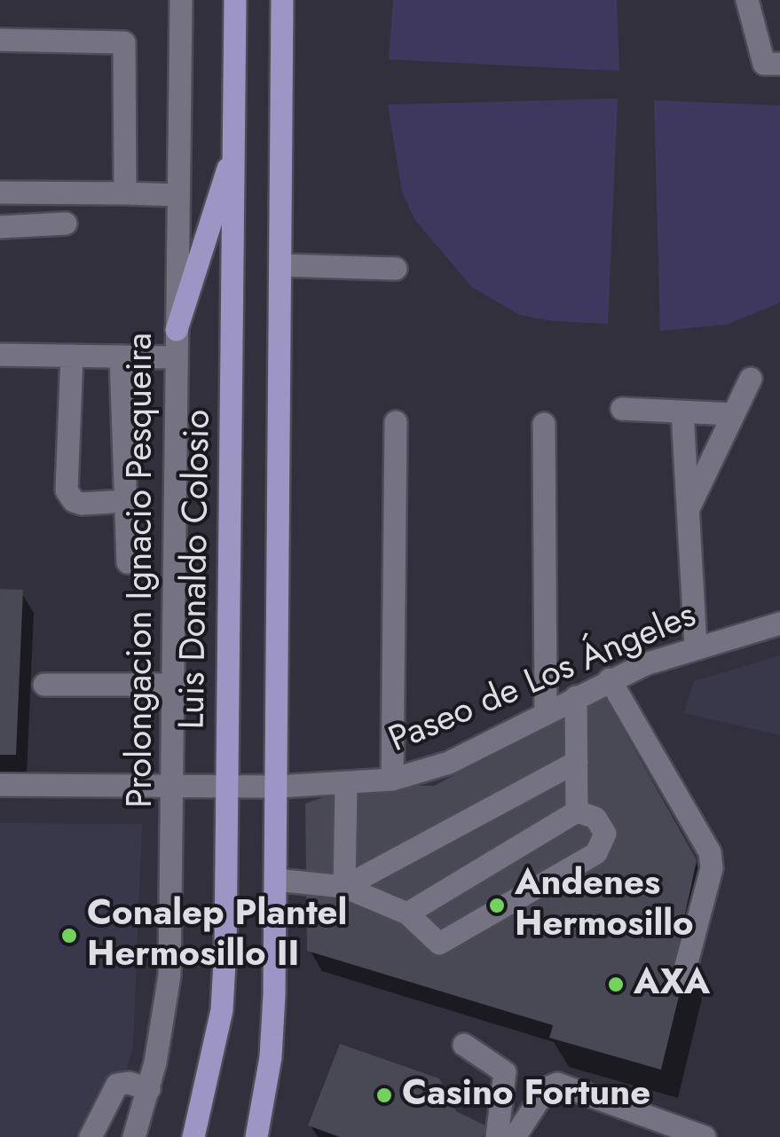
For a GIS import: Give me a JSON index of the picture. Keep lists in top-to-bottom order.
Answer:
{
  "streets": {
    "main road": ["Luis Donaldo Colosio"],
    "street": ["Prolongacion Ignacio Pesqueira", "Paseo de Los Ángeles"]
  },
  "crossings": [
    ["Luis Donaldo Colosio", "Paseo de Los Ángeles"],
    ["Prolongacion Ignacio Pesqueira", "Paseo de Los Ángeles"]
  ],
  "places": [
    "Andenes Hermosillo",
    "Conalep Plantel Hermosillo II",
    "AXA",
    "Casino Fortune"
  ]
}
